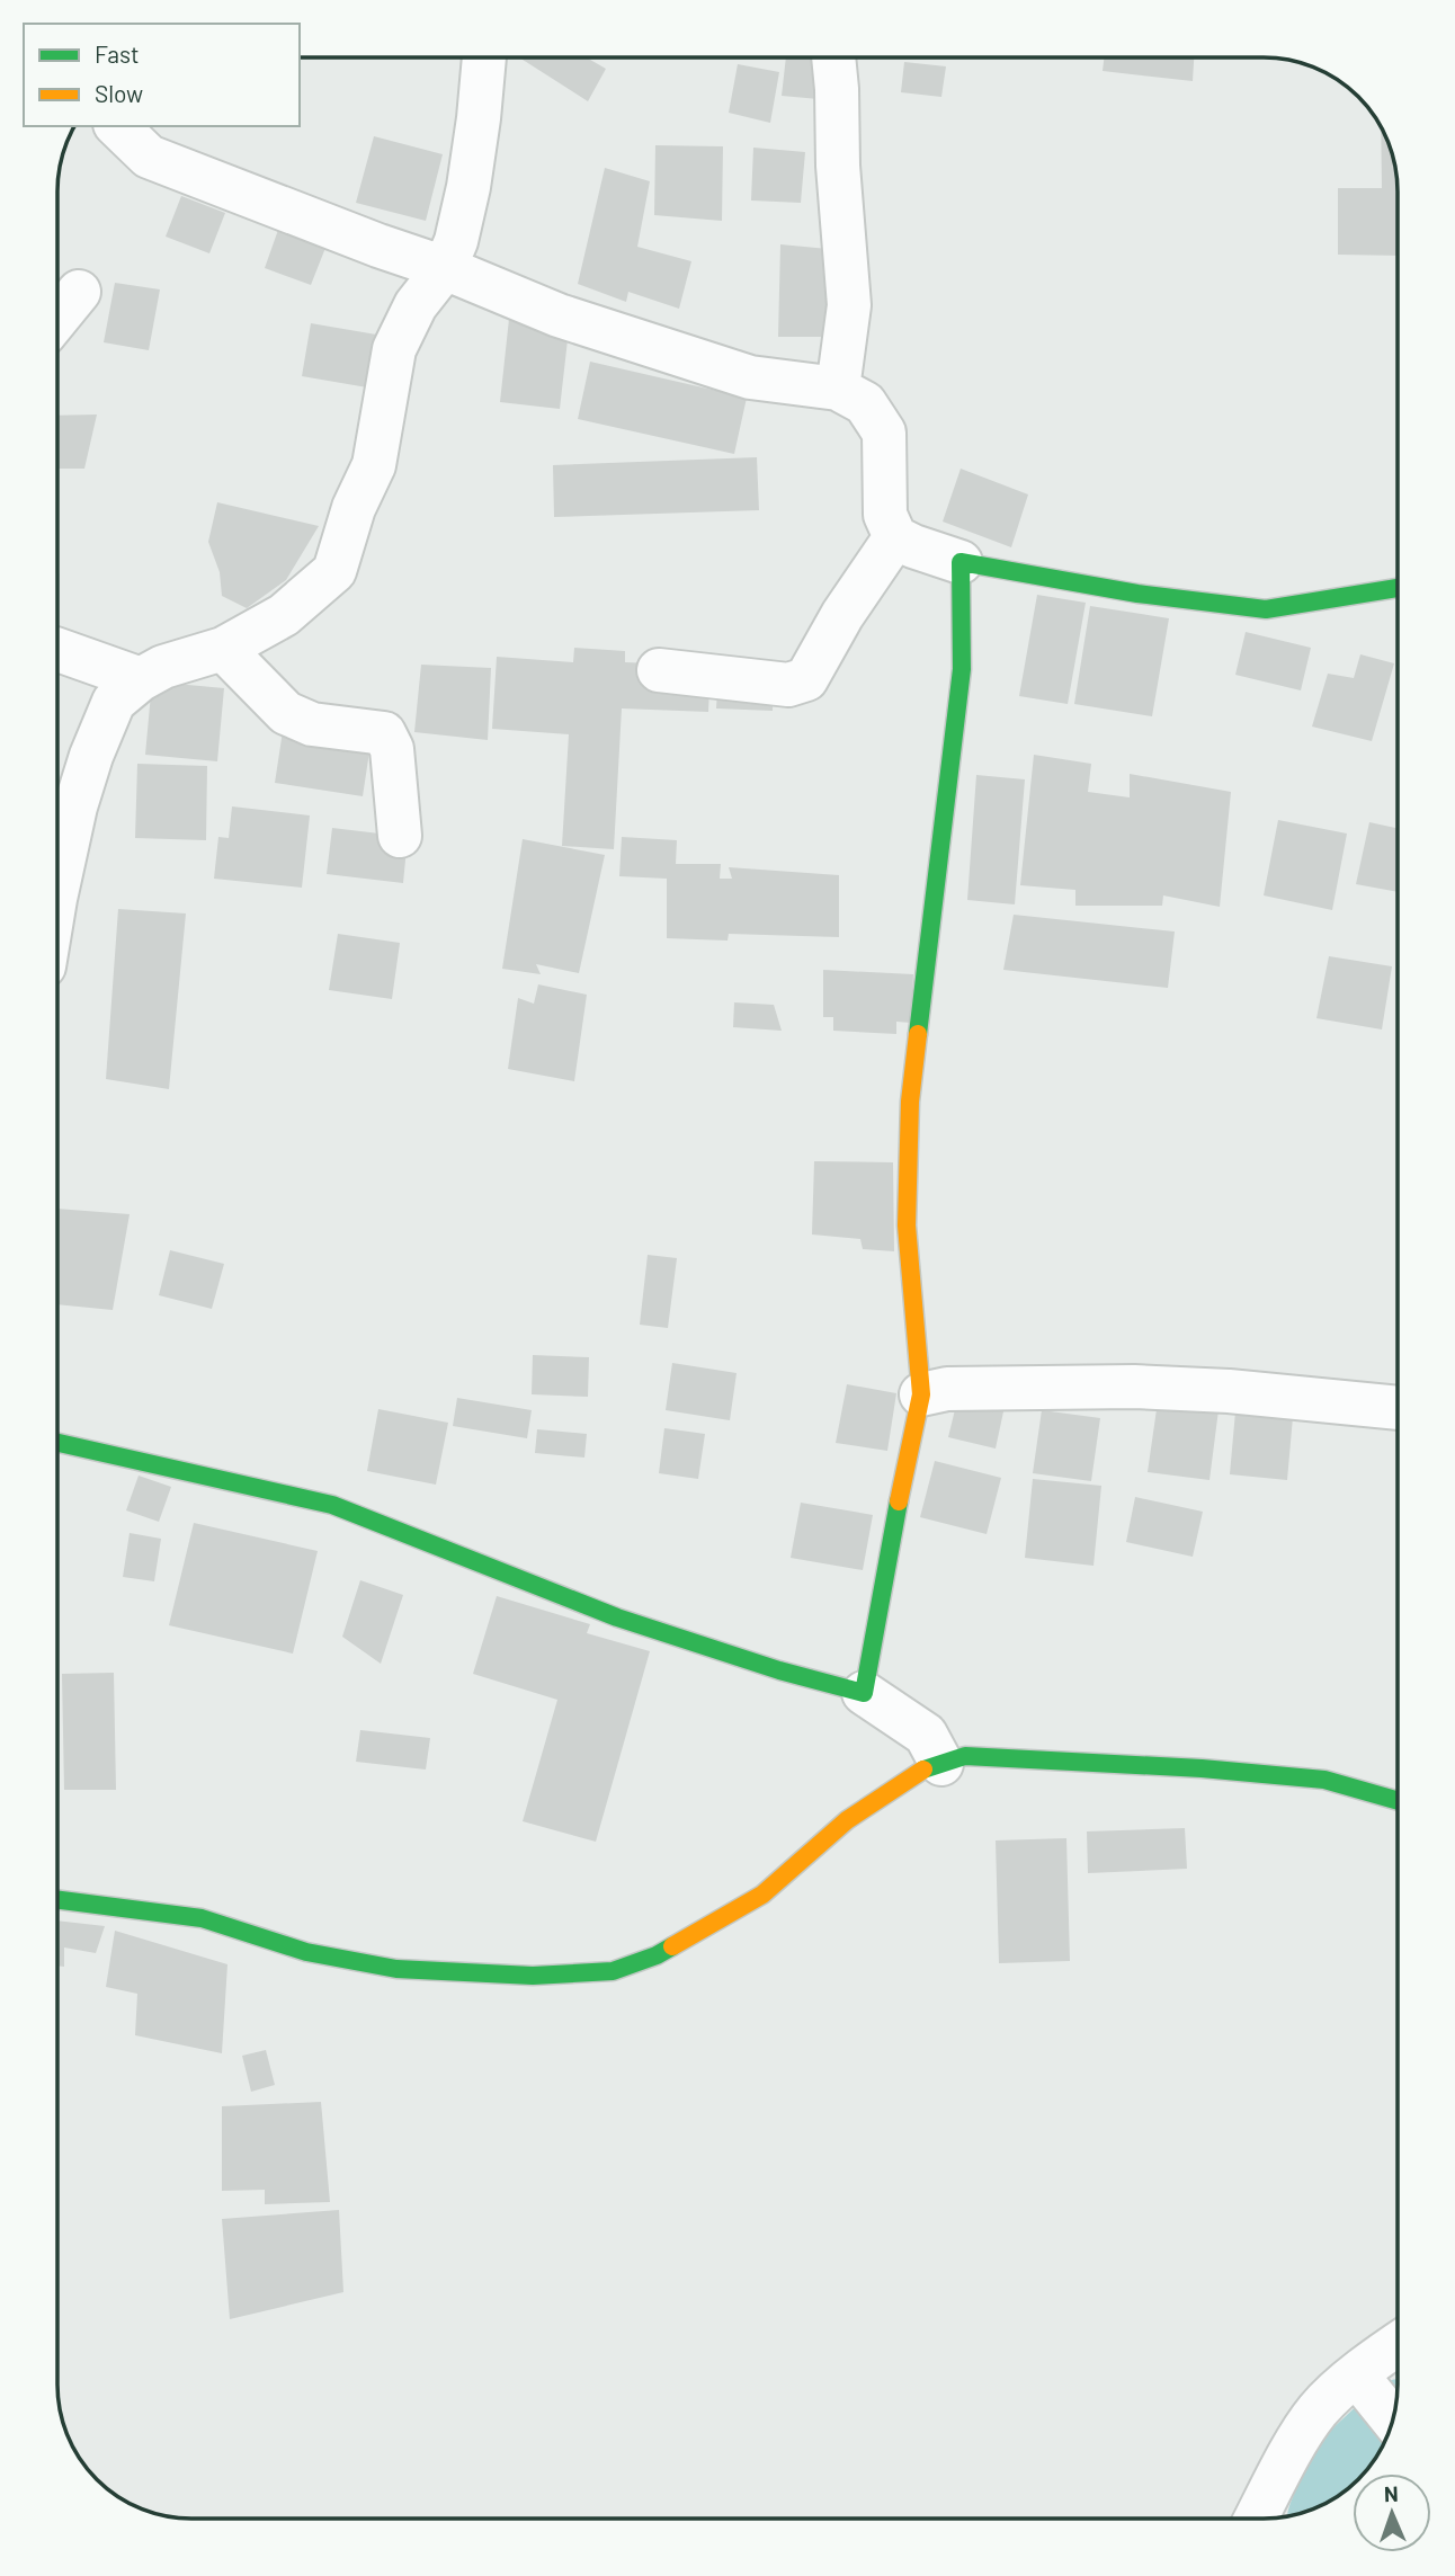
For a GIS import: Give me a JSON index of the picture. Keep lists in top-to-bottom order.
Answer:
{
  "legend": ["Fast", "Slow"],
  "north": "top"
}
